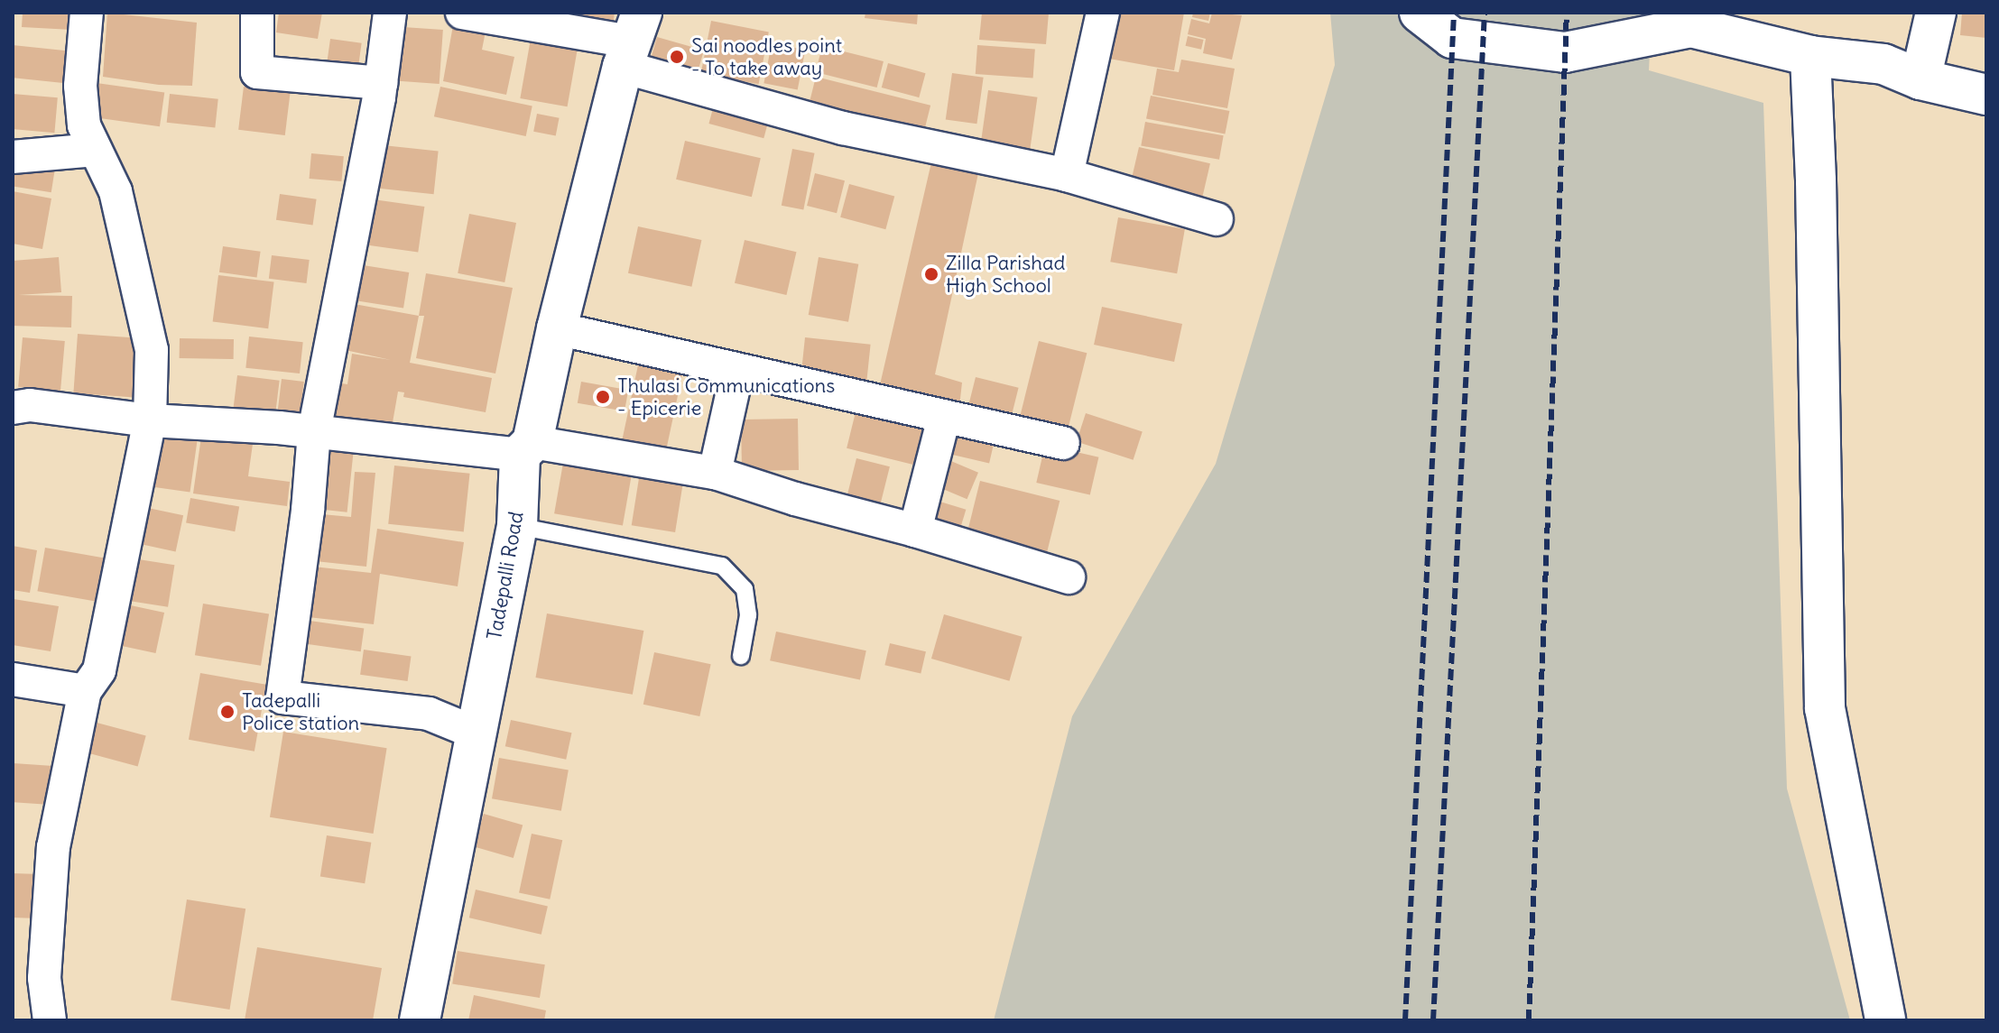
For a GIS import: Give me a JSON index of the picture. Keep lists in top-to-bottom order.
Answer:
{
  "streets": {
    "street": ["Tadepalli Road"]
  },
  "places": [
    "Sai noodles point - To take away",
    "Zilla Parishad High School",
    "Thulasi Communications - Epicerie",
    "Tadepalli Police station"
  ]
}
